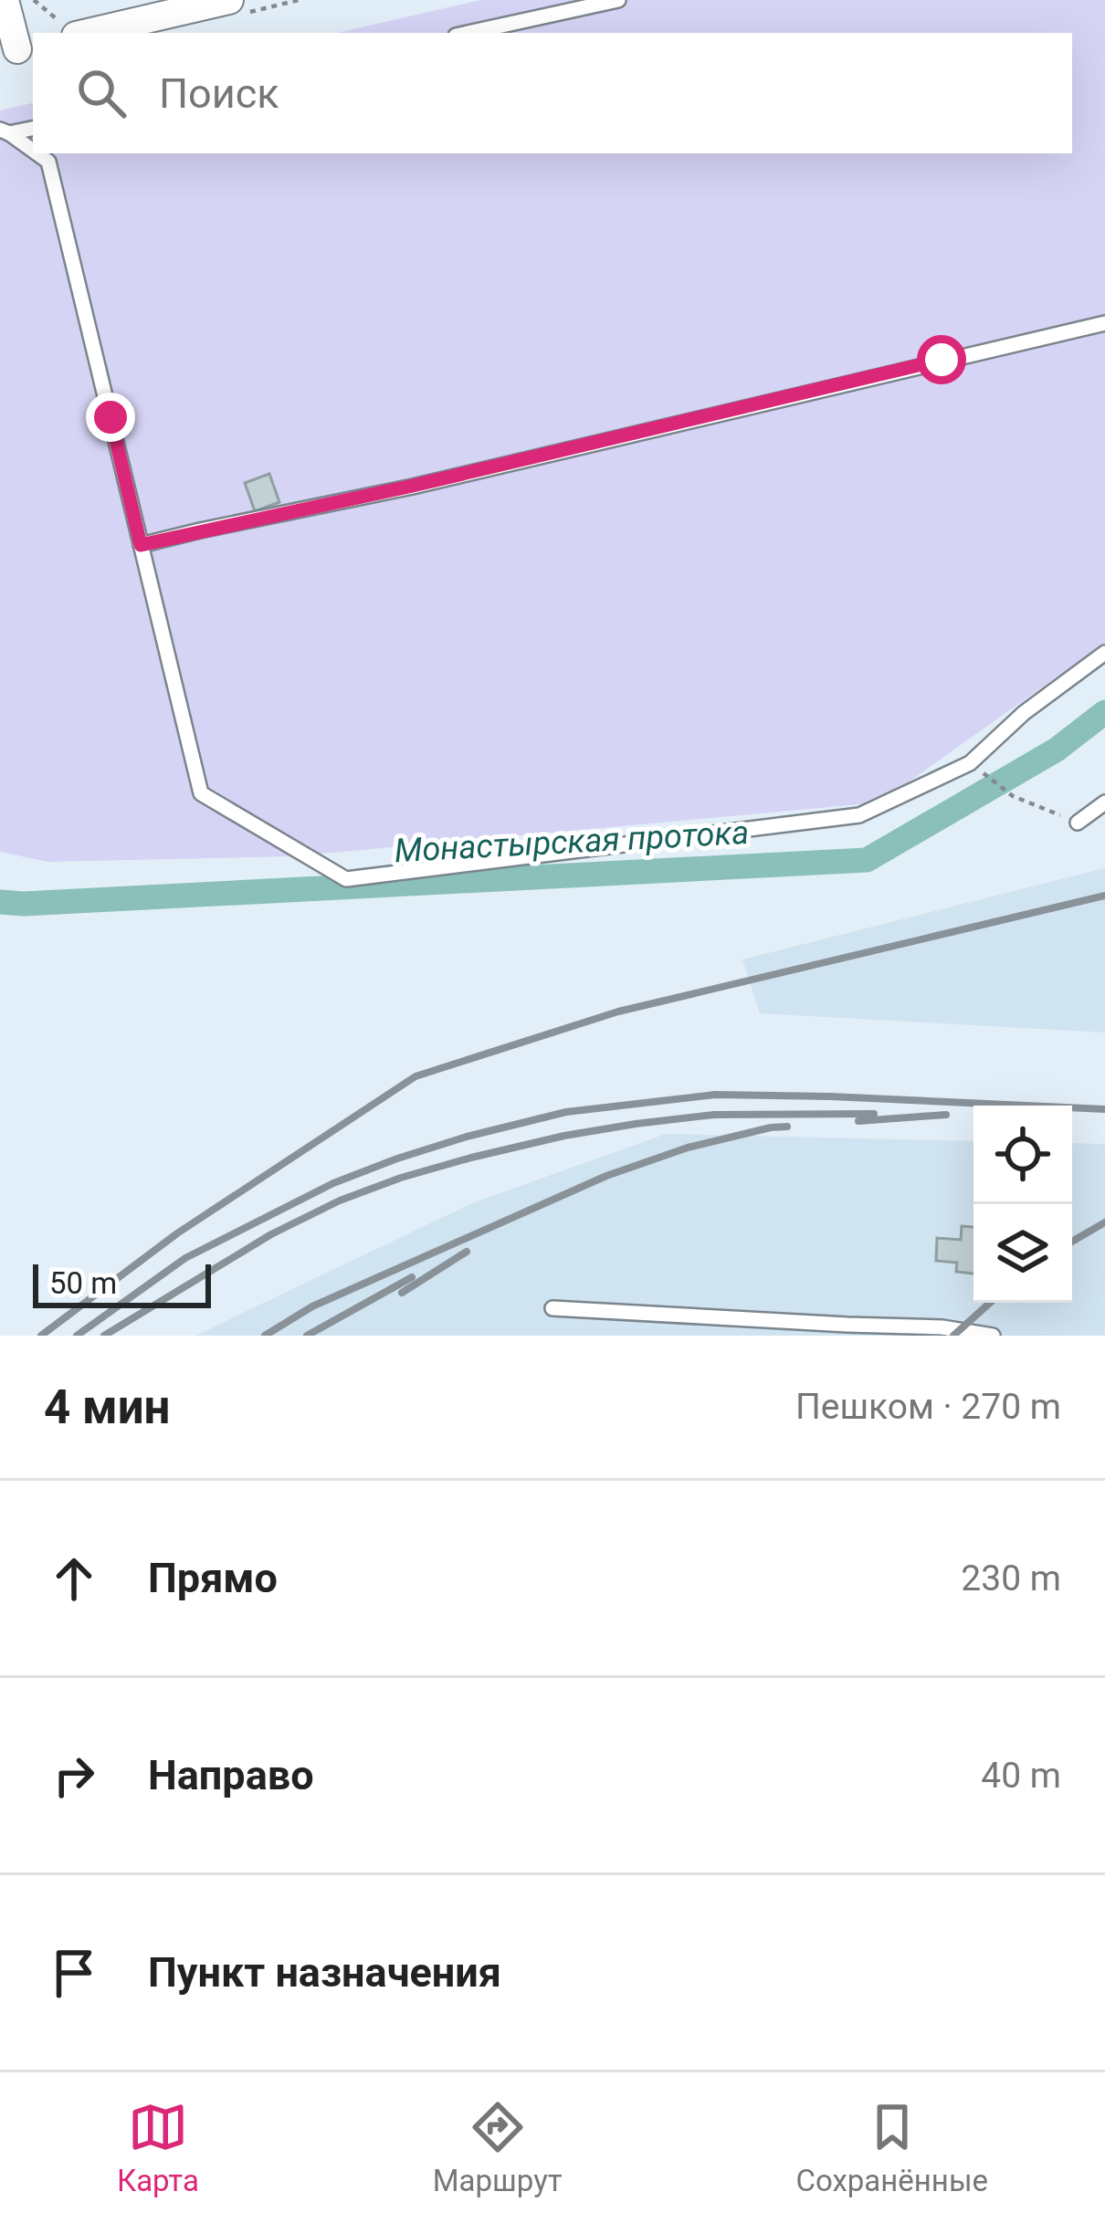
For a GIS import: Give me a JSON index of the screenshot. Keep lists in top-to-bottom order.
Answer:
{
  "water": ["Монастырская протока"],
  "scale_bar": "50 m",
  "page": {
    "search": "Поиск",
    "scale": "50 m",
    "heading": ["4 мин", "Пешком · 270 m"],
    "list": [
      ["Прямо", "230 m"],
      ["Направо", "40 m"],
      "Пункт назначения"
    ],
    "nav": ["Карта", "Маршрут", "Сохранённые"]
  }
}
